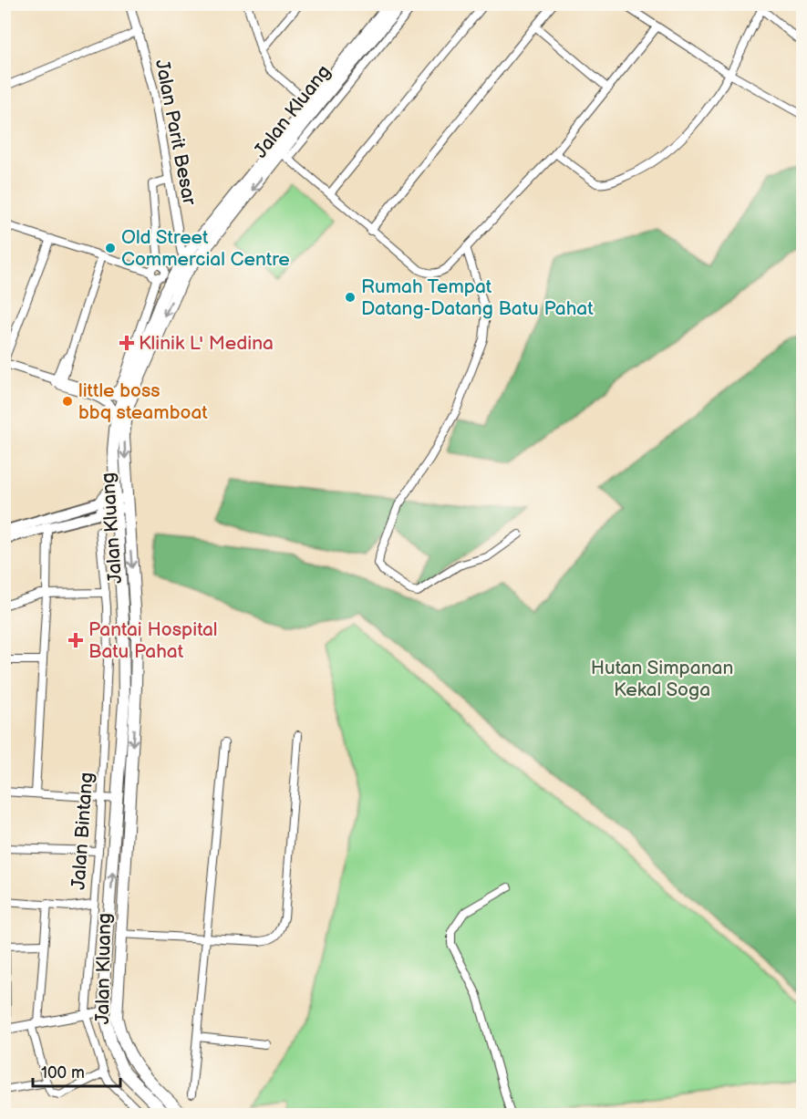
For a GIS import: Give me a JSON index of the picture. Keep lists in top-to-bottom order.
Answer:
{
  "streets": {
    "highway": ["Jalan Kluang"],
    "street": ["Jalan Parit Besar", "Jalan Bintang"]
  },
  "crossings": [
    ["Jalan Kluang", "Jalan Parit Besar"]
  ],
  "parks": ["Hutan Simpanan Kekal Soga"],
  "places": {
    "other": ["Old Street Commercial Centre", "Rumah Tempat Datang-Datang Batu Pahat", "little boss bbq steamboat"],
    "health": ["Klinik L' Medina", "Pantai Hospital Batu Pahat"]
  },
  "scale_bar": "100 m"
}
